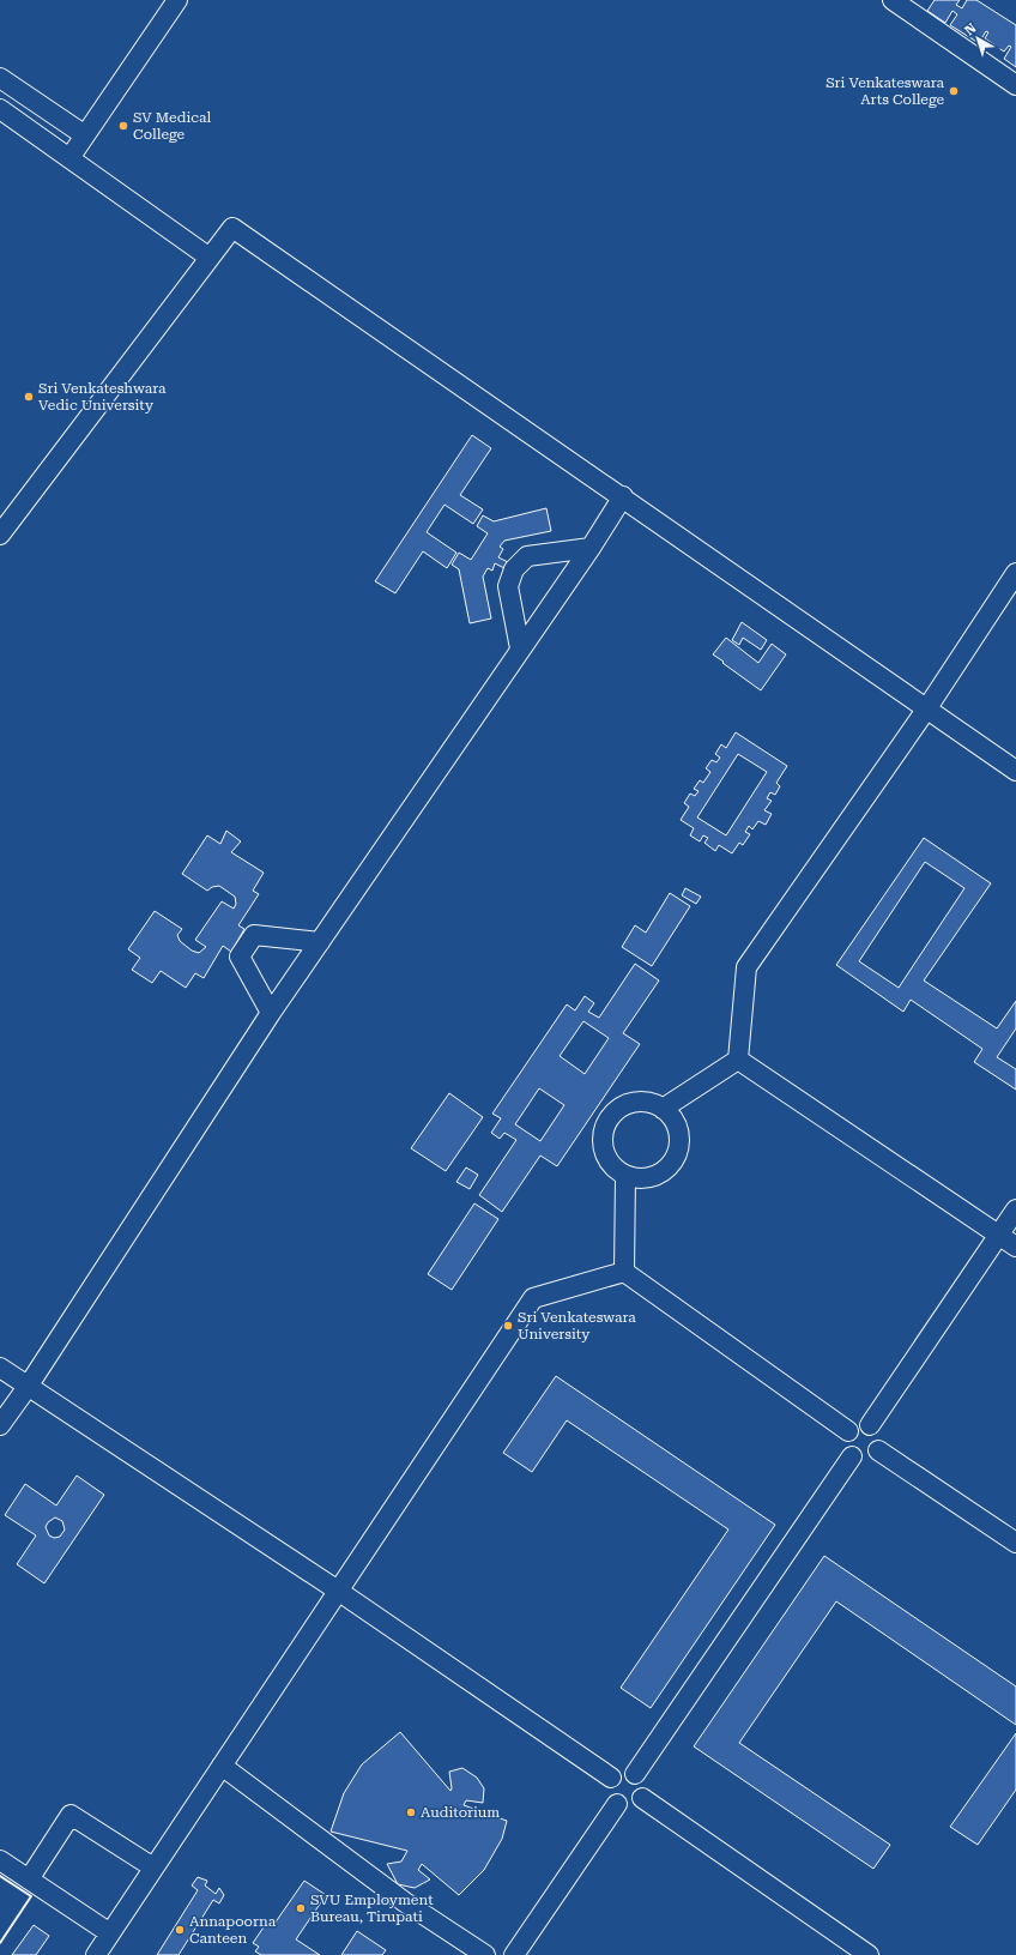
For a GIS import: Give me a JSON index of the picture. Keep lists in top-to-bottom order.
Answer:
{
  "places": [
    "Sri Venkateswara Arts College",
    "SV Medical College",
    "Sri Venkateshwara Vedic University",
    "Sri Venkateswara University",
    "Auditorium",
    "SVU Employment Bureau, Tirupati",
    "Annapoorna Canteen"
  ],
  "north": "top left"
}
